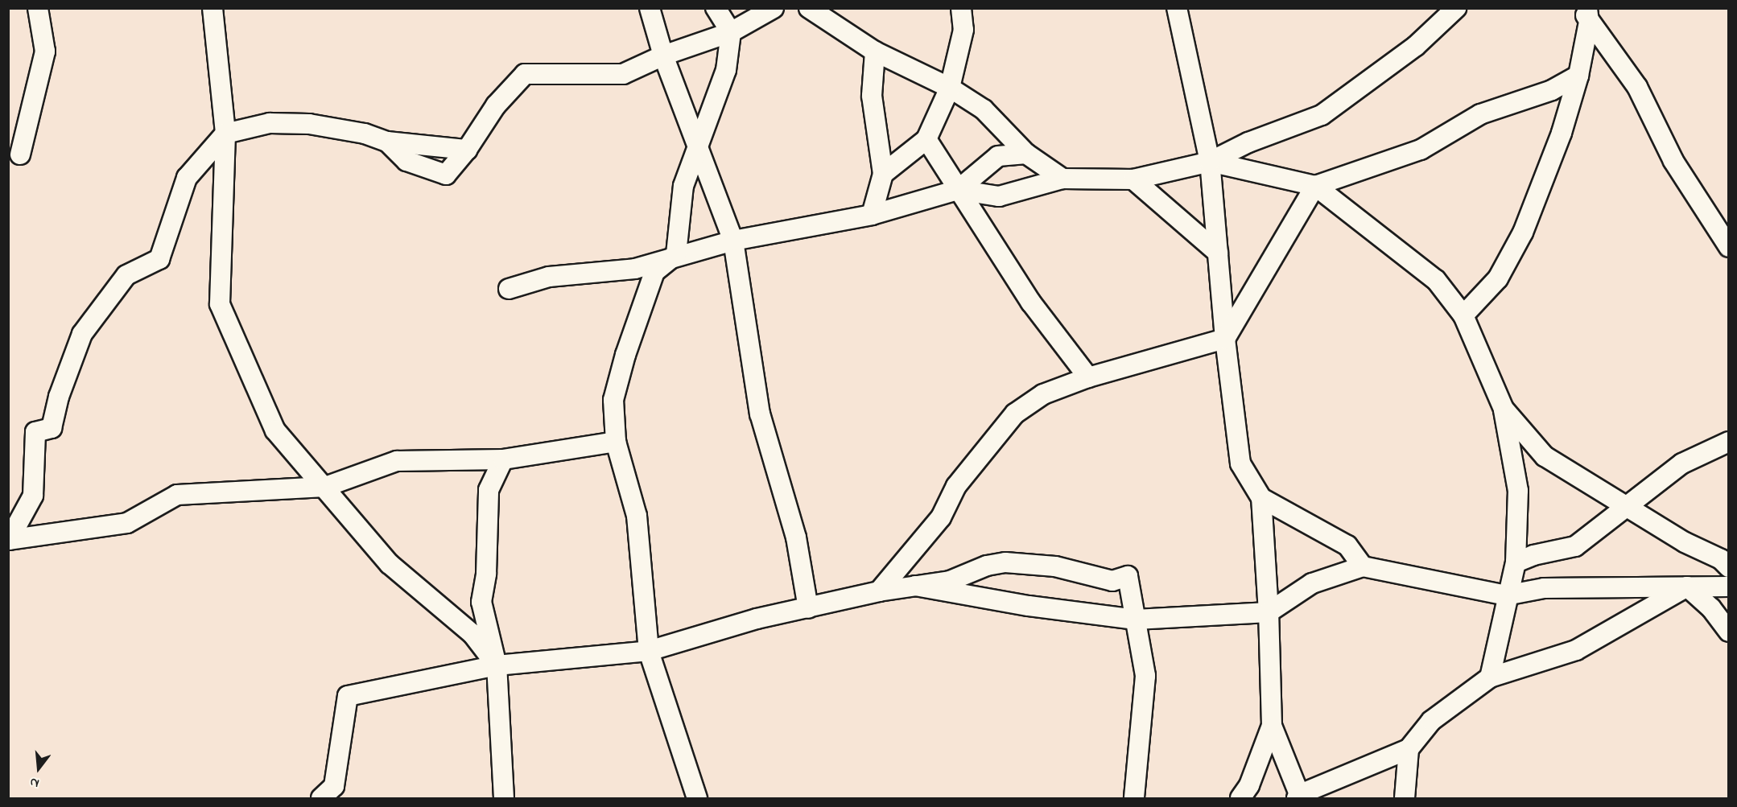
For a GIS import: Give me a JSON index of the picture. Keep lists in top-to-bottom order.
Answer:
{
  "north": "bottom"
}
